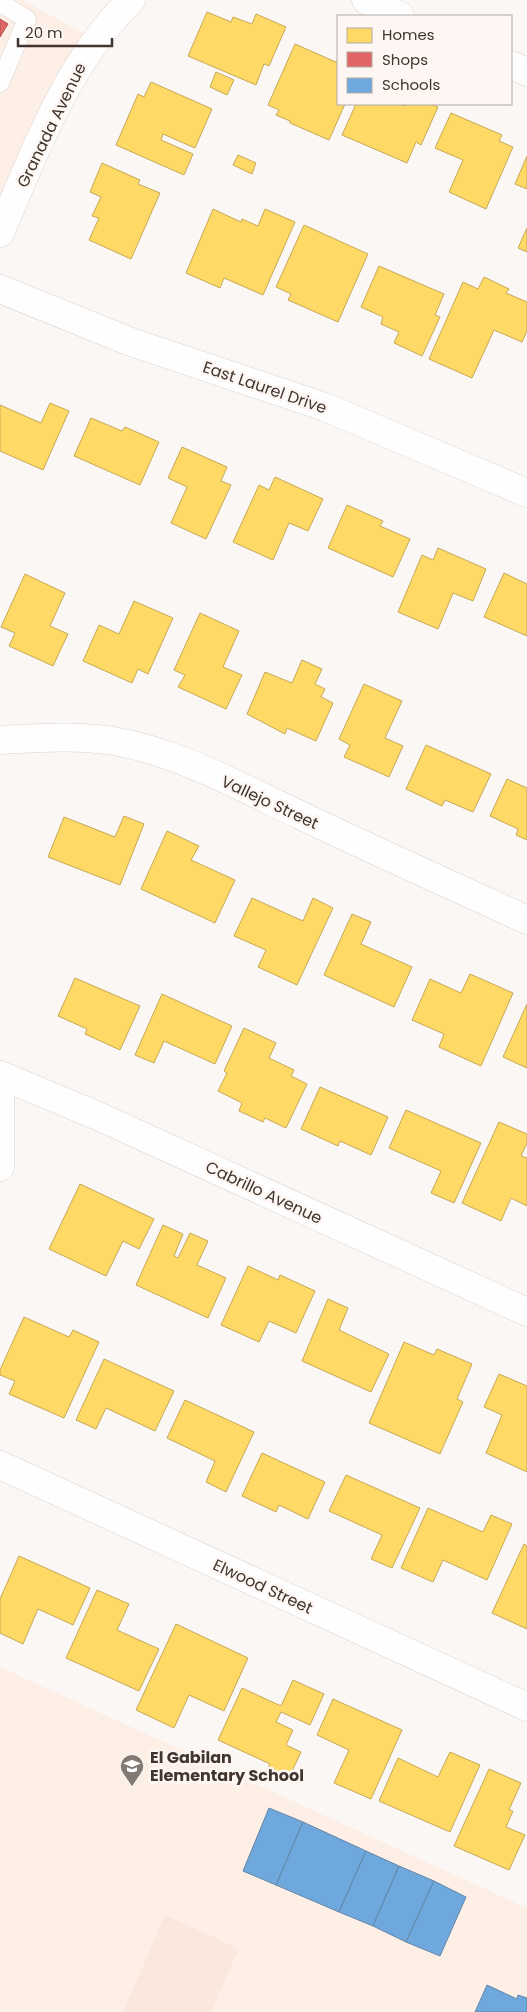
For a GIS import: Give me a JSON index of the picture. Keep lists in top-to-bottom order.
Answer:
{
  "streets": {
    "street": [
      "Granada Avenue",
      "East Laurel Drive",
      "Vallejo Street",
      "Cabrillo Avenue",
      "Elwood Street"
    ]
  },
  "places": {
    "school or university": ["El Gabilan Elementary School"]
  },
  "legend": ["Homes", "Shops", "Schools"],
  "scale_bar": "20 m"
}
